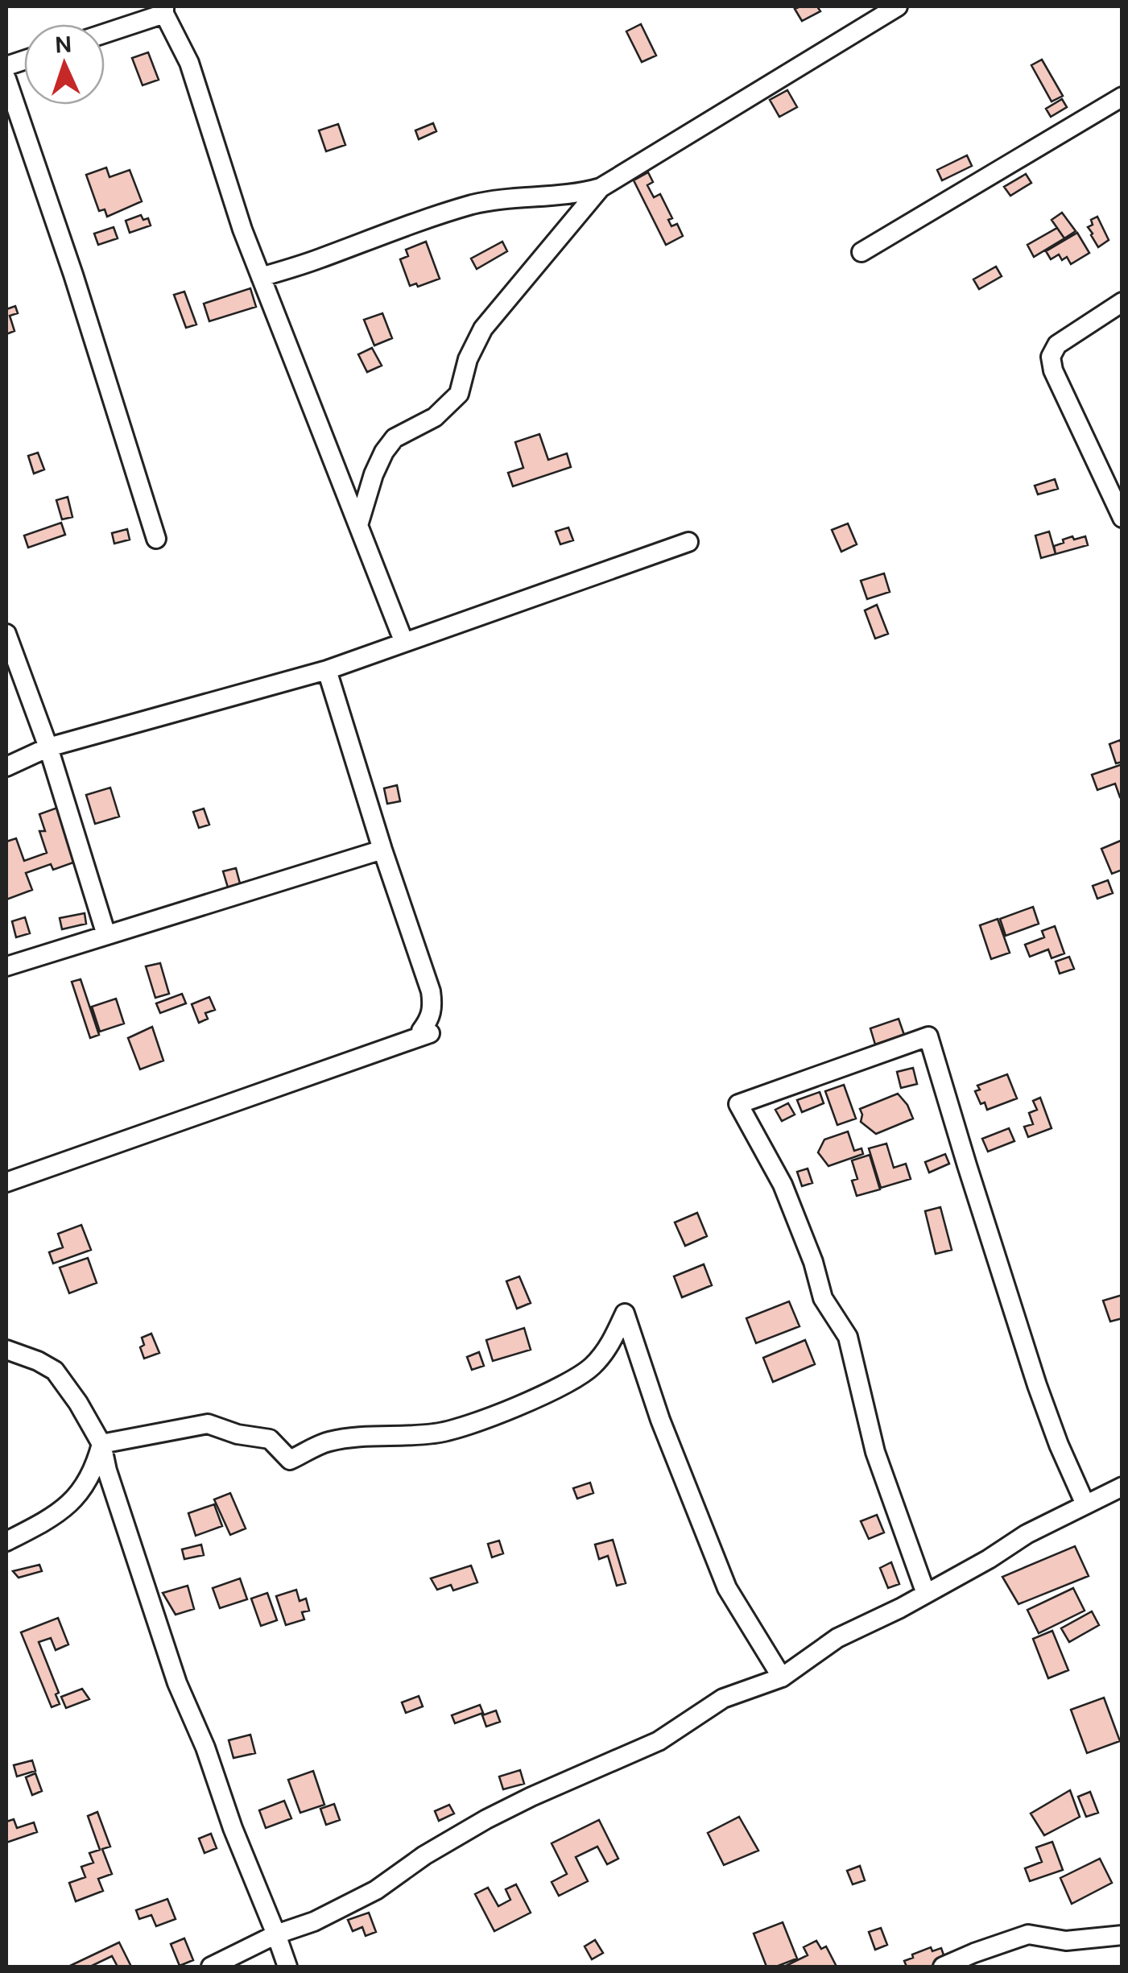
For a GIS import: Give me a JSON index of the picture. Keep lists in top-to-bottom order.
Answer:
{
  "north": "top"
}
